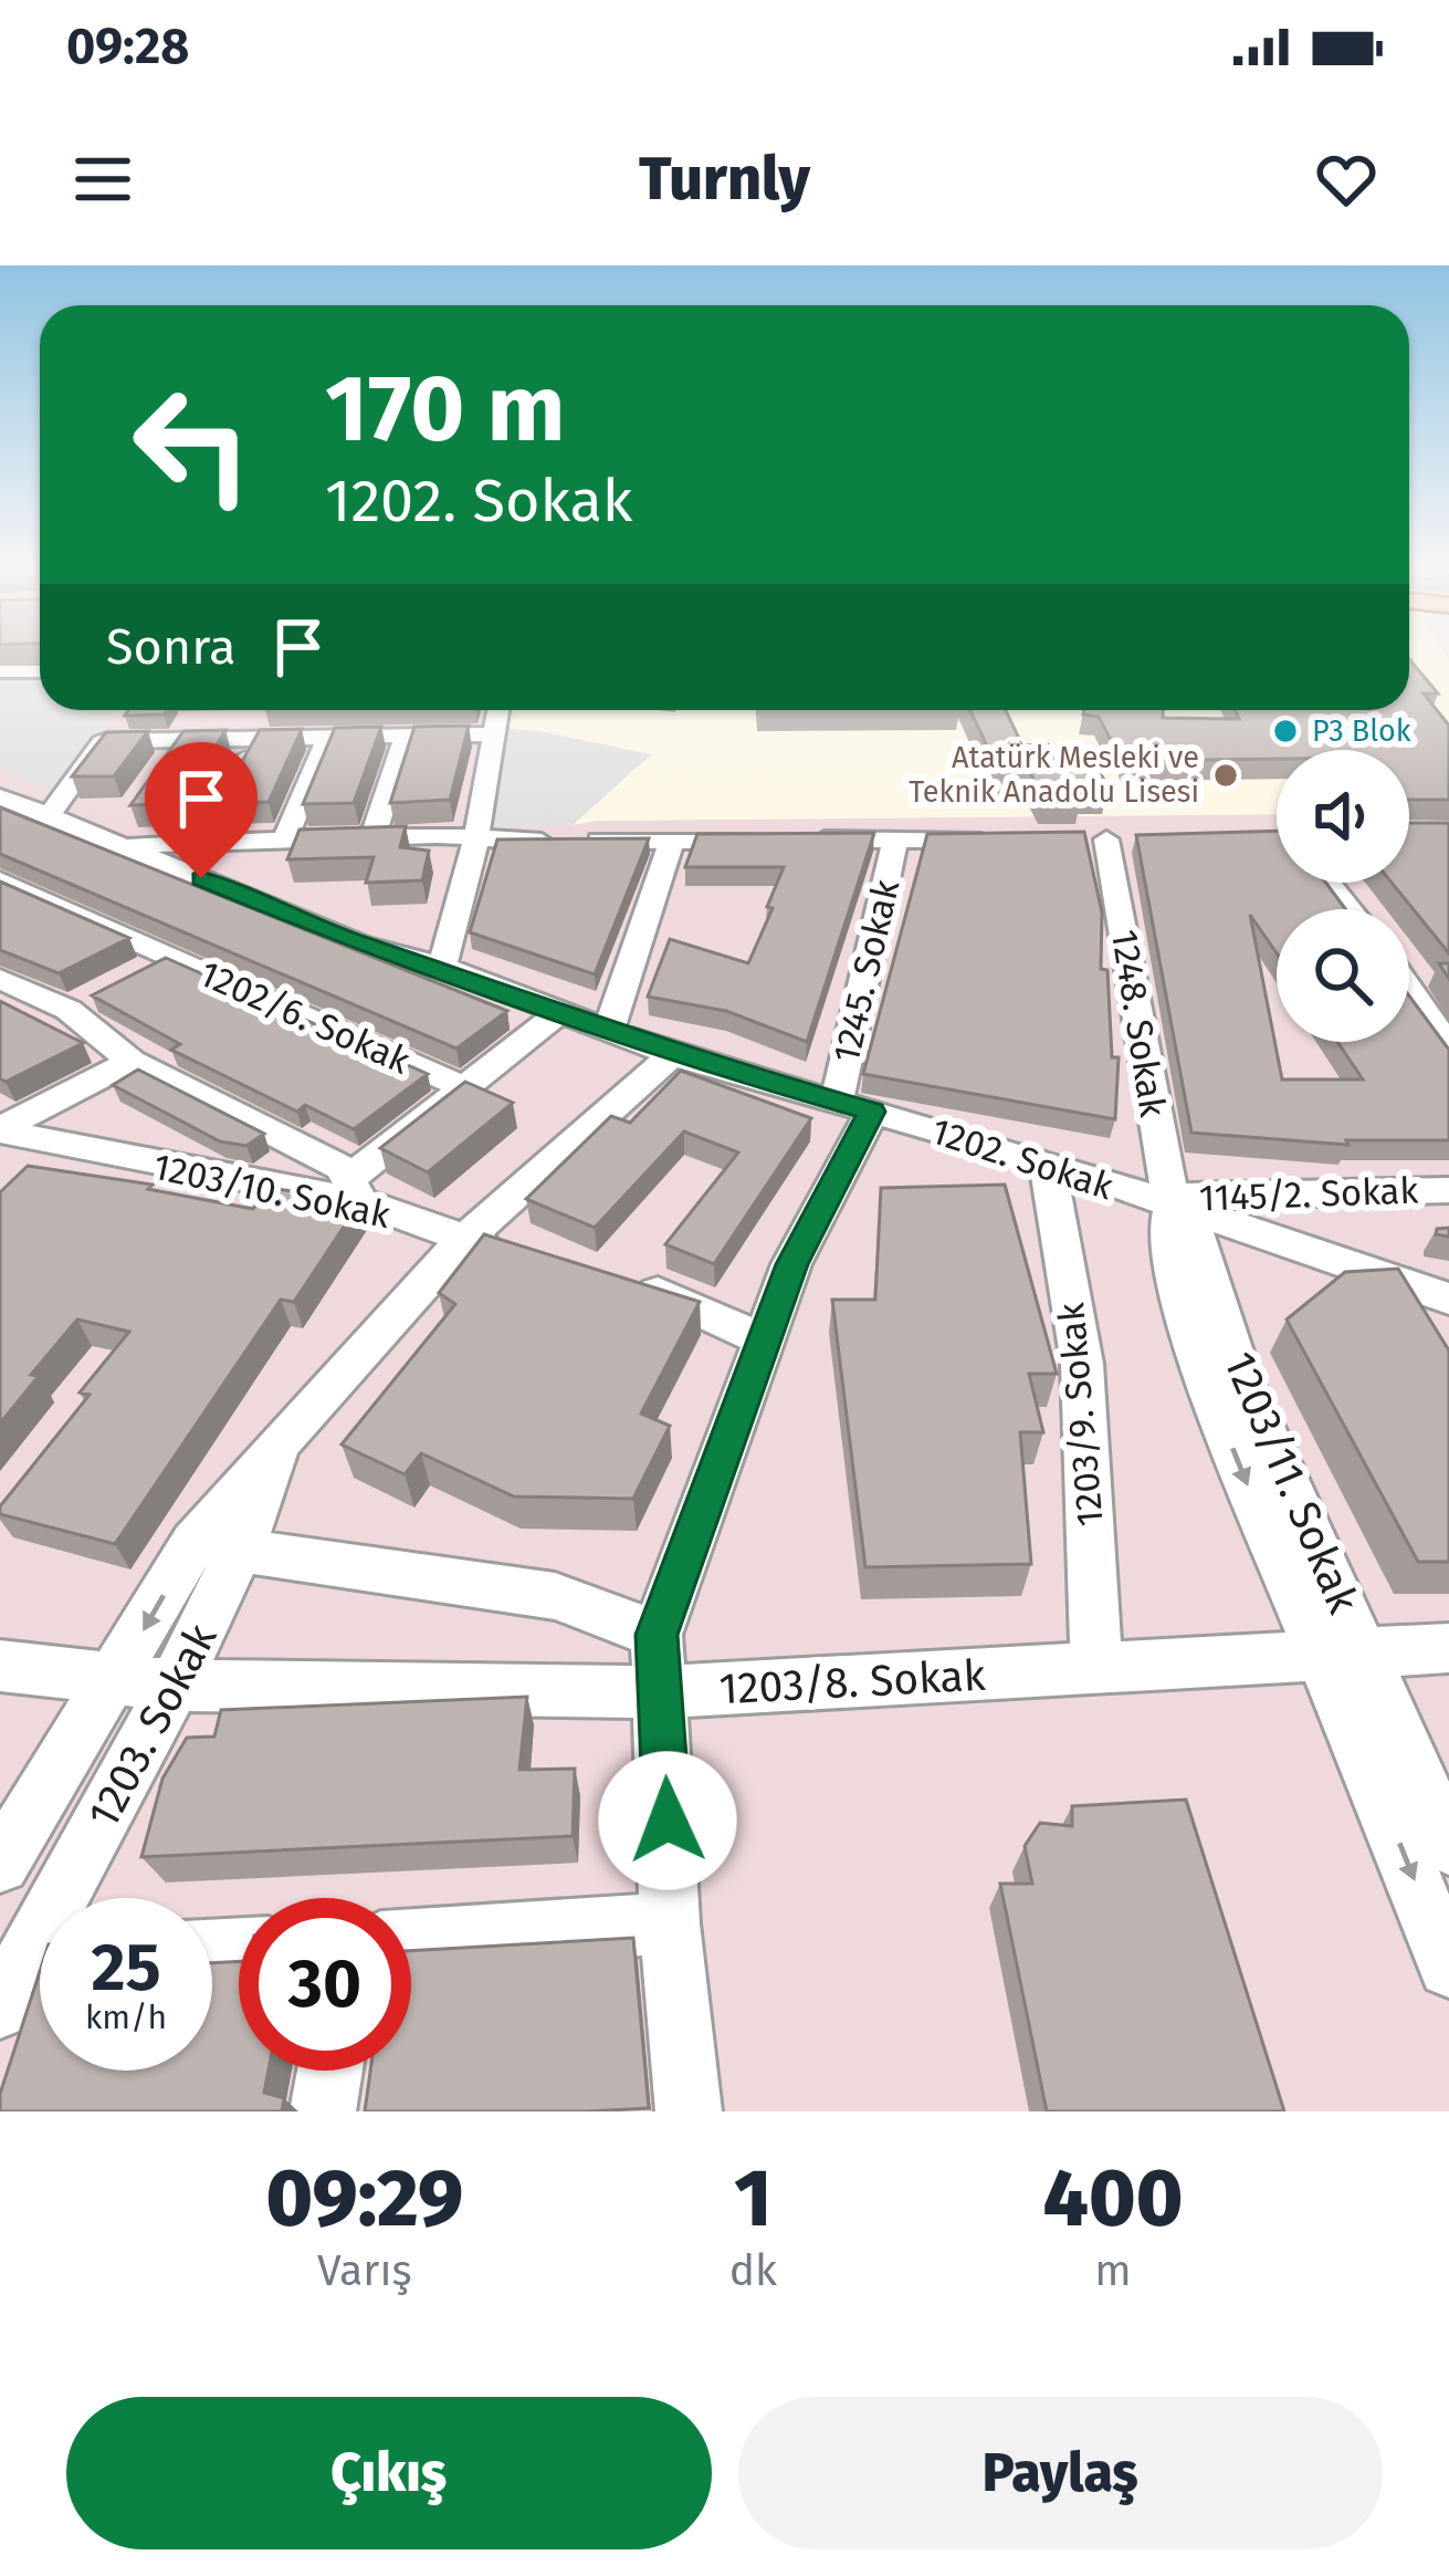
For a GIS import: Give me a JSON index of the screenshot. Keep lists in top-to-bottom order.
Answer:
{
  "streets": {
    "street": [
      "1245. Sokak",
      "1202/6. Sokak",
      "1248. Sokak",
      "1202. Sokak",
      "1203/10. Sokak",
      "1145/2. Sokak",
      "1203/9. Sokak",
      "1203/11. Sokak",
      "1203/8. Sokak",
      "1203. Sokak"
    ]
  },
  "crossings": [
    ["1245. Sokak", "1202. Sokak"],
    ["1248. Sokak", "1202. Sokak"],
    ["1248. Sokak", "1145/2. Sokak"],
    ["1248. Sokak", "1203/11. Sokak"],
    ["1202. Sokak", "1145/2. Sokak"],
    ["1202. Sokak", "1203/9. Sokak"],
    ["1202. Sokak", "1203/11. Sokak"],
    ["1202. Sokak", "1203. Sokak"],
    ["1203/10. Sokak", "1203. Sokak"],
    ["1145/2. Sokak", "1203/11. Sokak"],
    ["1203/9. Sokak", "1203/8. Sokak"],
    ["1203/11. Sokak", "1203/8. Sokak"],
    ["1203/8. Sokak", "1203. Sokak"]
  ],
  "places": ["P3 Blok", "Atatürk Mesleki ve Teknik Anadolu Lisesi"],
  "page": {
    "status": "09:28",
    "header": "Turnly",
    "turn": ["170 m", "1202. Sokak"],
    "then": "Sonra",
    "speed": "25 km/h",
    "limit": "30",
    "eta": [
      "09:29",
      "Varış",
      "1",
      "dk",
      "400",
      "m"
    ],
    "buttons": ["Çıkış", "Paylaş"]
  }
}
